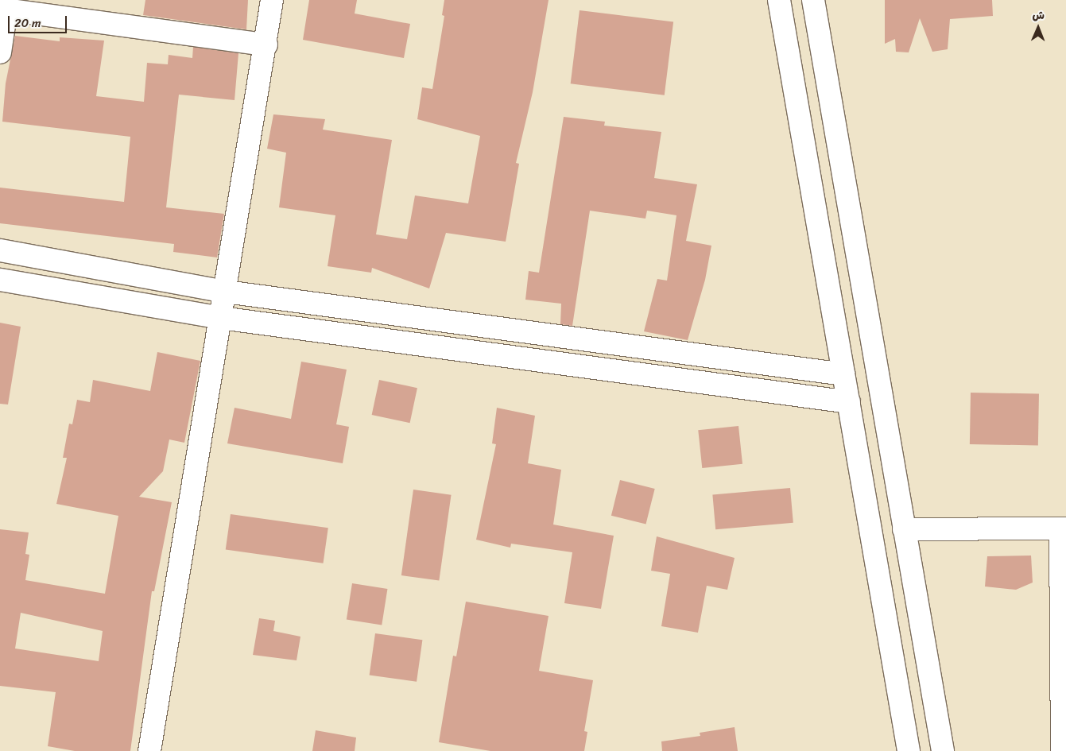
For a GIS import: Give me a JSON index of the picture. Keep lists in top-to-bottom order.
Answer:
{
  "scale_bar": "20 m",
  "north": "top"
}
